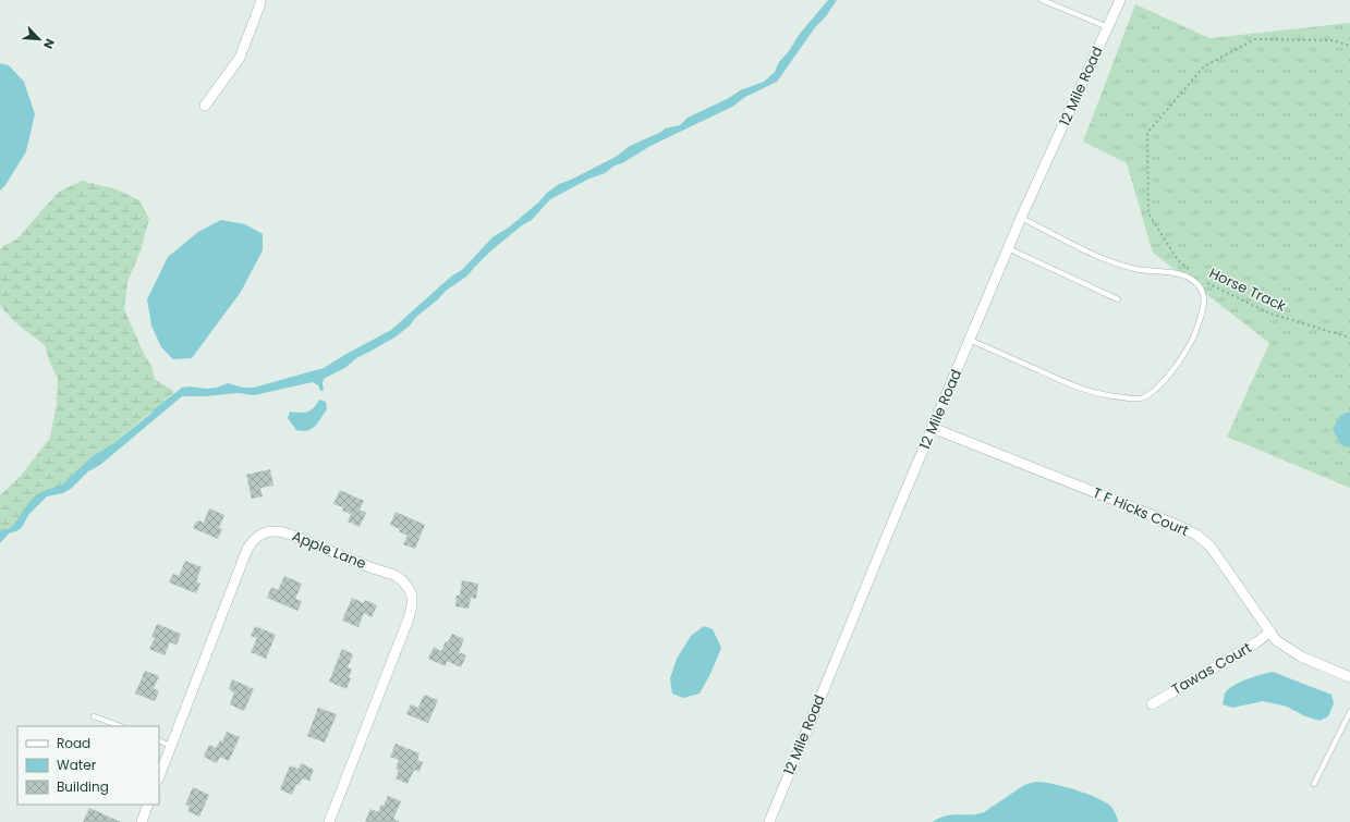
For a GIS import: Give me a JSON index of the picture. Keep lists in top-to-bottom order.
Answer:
{
  "streets": {
    "street": [
      "12 Mile Road",
      "T F Hicks Court",
      "Apple Lane",
      "Tawas Court"
    ],
    "path": ["Horse Track"]
  },
  "crossings": [
    ["12 Mile Road", "T F Hicks Court"],
    ["T F Hicks Court", "Tawas Court"]
  ],
  "legend": ["Road", "Water", "Building"],
  "north": "bottom right"
}
